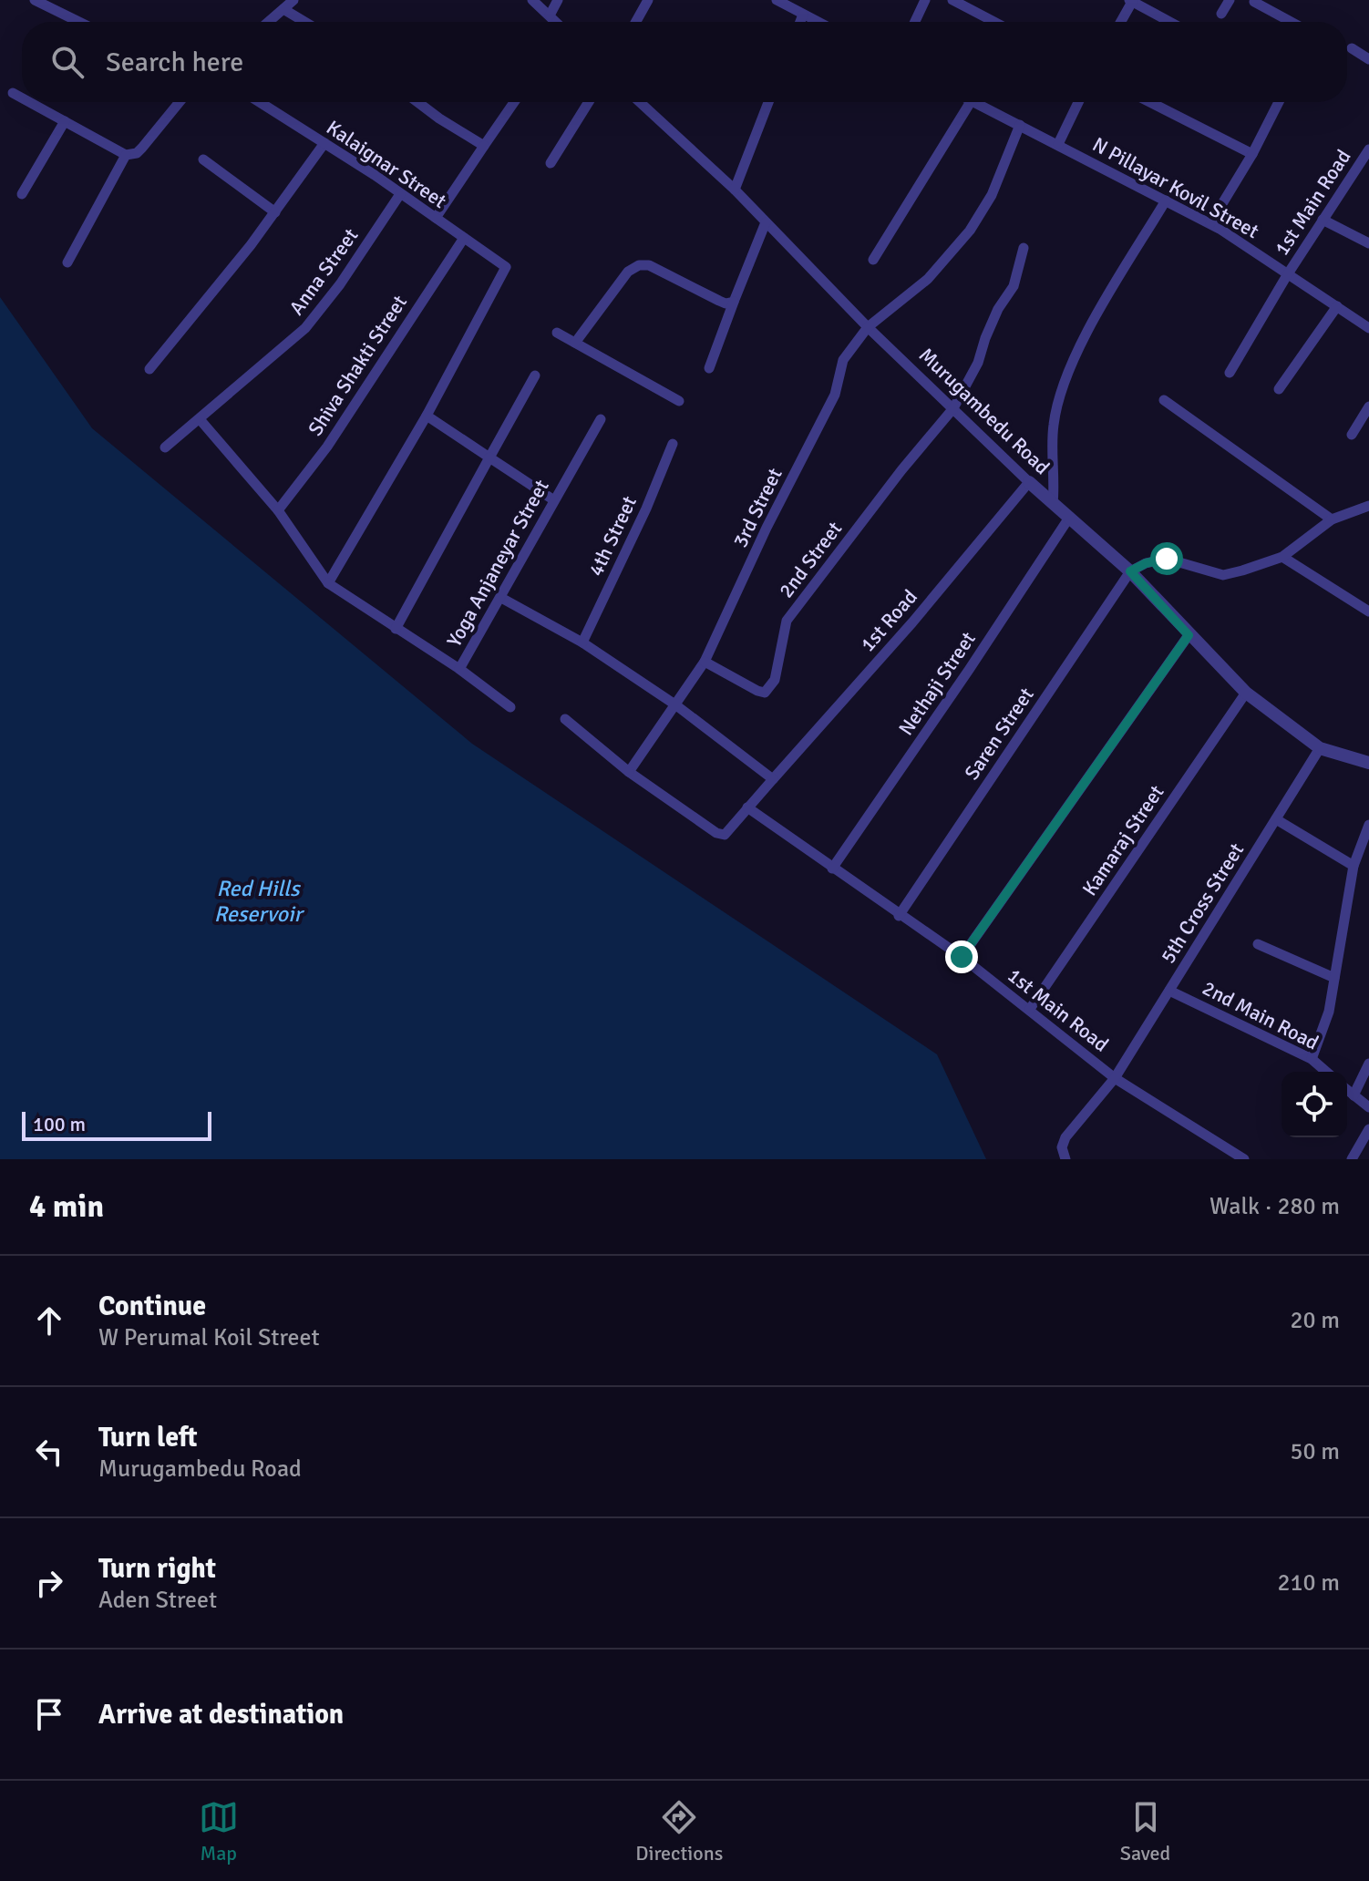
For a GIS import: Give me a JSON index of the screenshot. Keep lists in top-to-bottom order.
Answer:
{
  "streets": {
    "street": [
      "Kalaignar Street",
      "N Pillayar Kovil Street",
      "1st Main Road",
      "Anna Street",
      "Shiva Shakti Street",
      "Murugambedu Road",
      "3rd Street",
      "4th Street",
      "2nd Street",
      "Yoga Anjaneyar Street",
      "1st Road",
      "Nethaji Street",
      "Saren Street",
      "Kamaraj Street",
      "5th Cross Street",
      "2nd Main Road"
    ]
  },
  "crossings": [
    ["Kalaignar Street", "Anna Street"],
    ["Kalaignar Street", "Shiva Shakti Street"],
    ["N Pillayar Kovil Street", "1st Main Road"],
    ["N Pillayar Kovil Street", "3rd Street"],
    ["1st Main Road", "1st Road"],
    ["1st Main Road", "Nethaji Street"],
    ["1st Main Road", "Saren Street"],
    ["1st Main Road", "Kamaraj Street"],
    ["1st Main Road", "5th Cross Street"],
    ["Murugambedu Road", "3rd Street"],
    ["Murugambedu Road", "2nd Street"],
    ["Murugambedu Road", "1st Road"],
    ["Murugambedu Road", "Nethaji Street"],
    ["Murugambedu Road", "Saren Street"],
    ["Murugambedu Road", "Kamaraj Street"],
    ["Murugambedu Road", "5th Cross Street"],
    ["3rd Street", "2nd Street"],
    ["3rd Street", "1st Road"],
    ["5th Cross Street", "2nd Main Road"]
  ],
  "water": ["Red Hills Reservoir"],
  "scale_bar": "100 m",
  "page": {
    "search": "Search here",
    "scale": "100 m",
    "heading": ["4 min", "Walk · 280 m"],
    "list": [
      ["Continue", "W Perumal Koil Street", "20 m"],
      ["Turn left", "Murugambedu Road", "50 m"],
      ["Turn right", "Aden Street", "210 m"],
      "Arrive at destination"
    ],
    "nav": ["Map", "Directions", "Saved"]
  }
}
